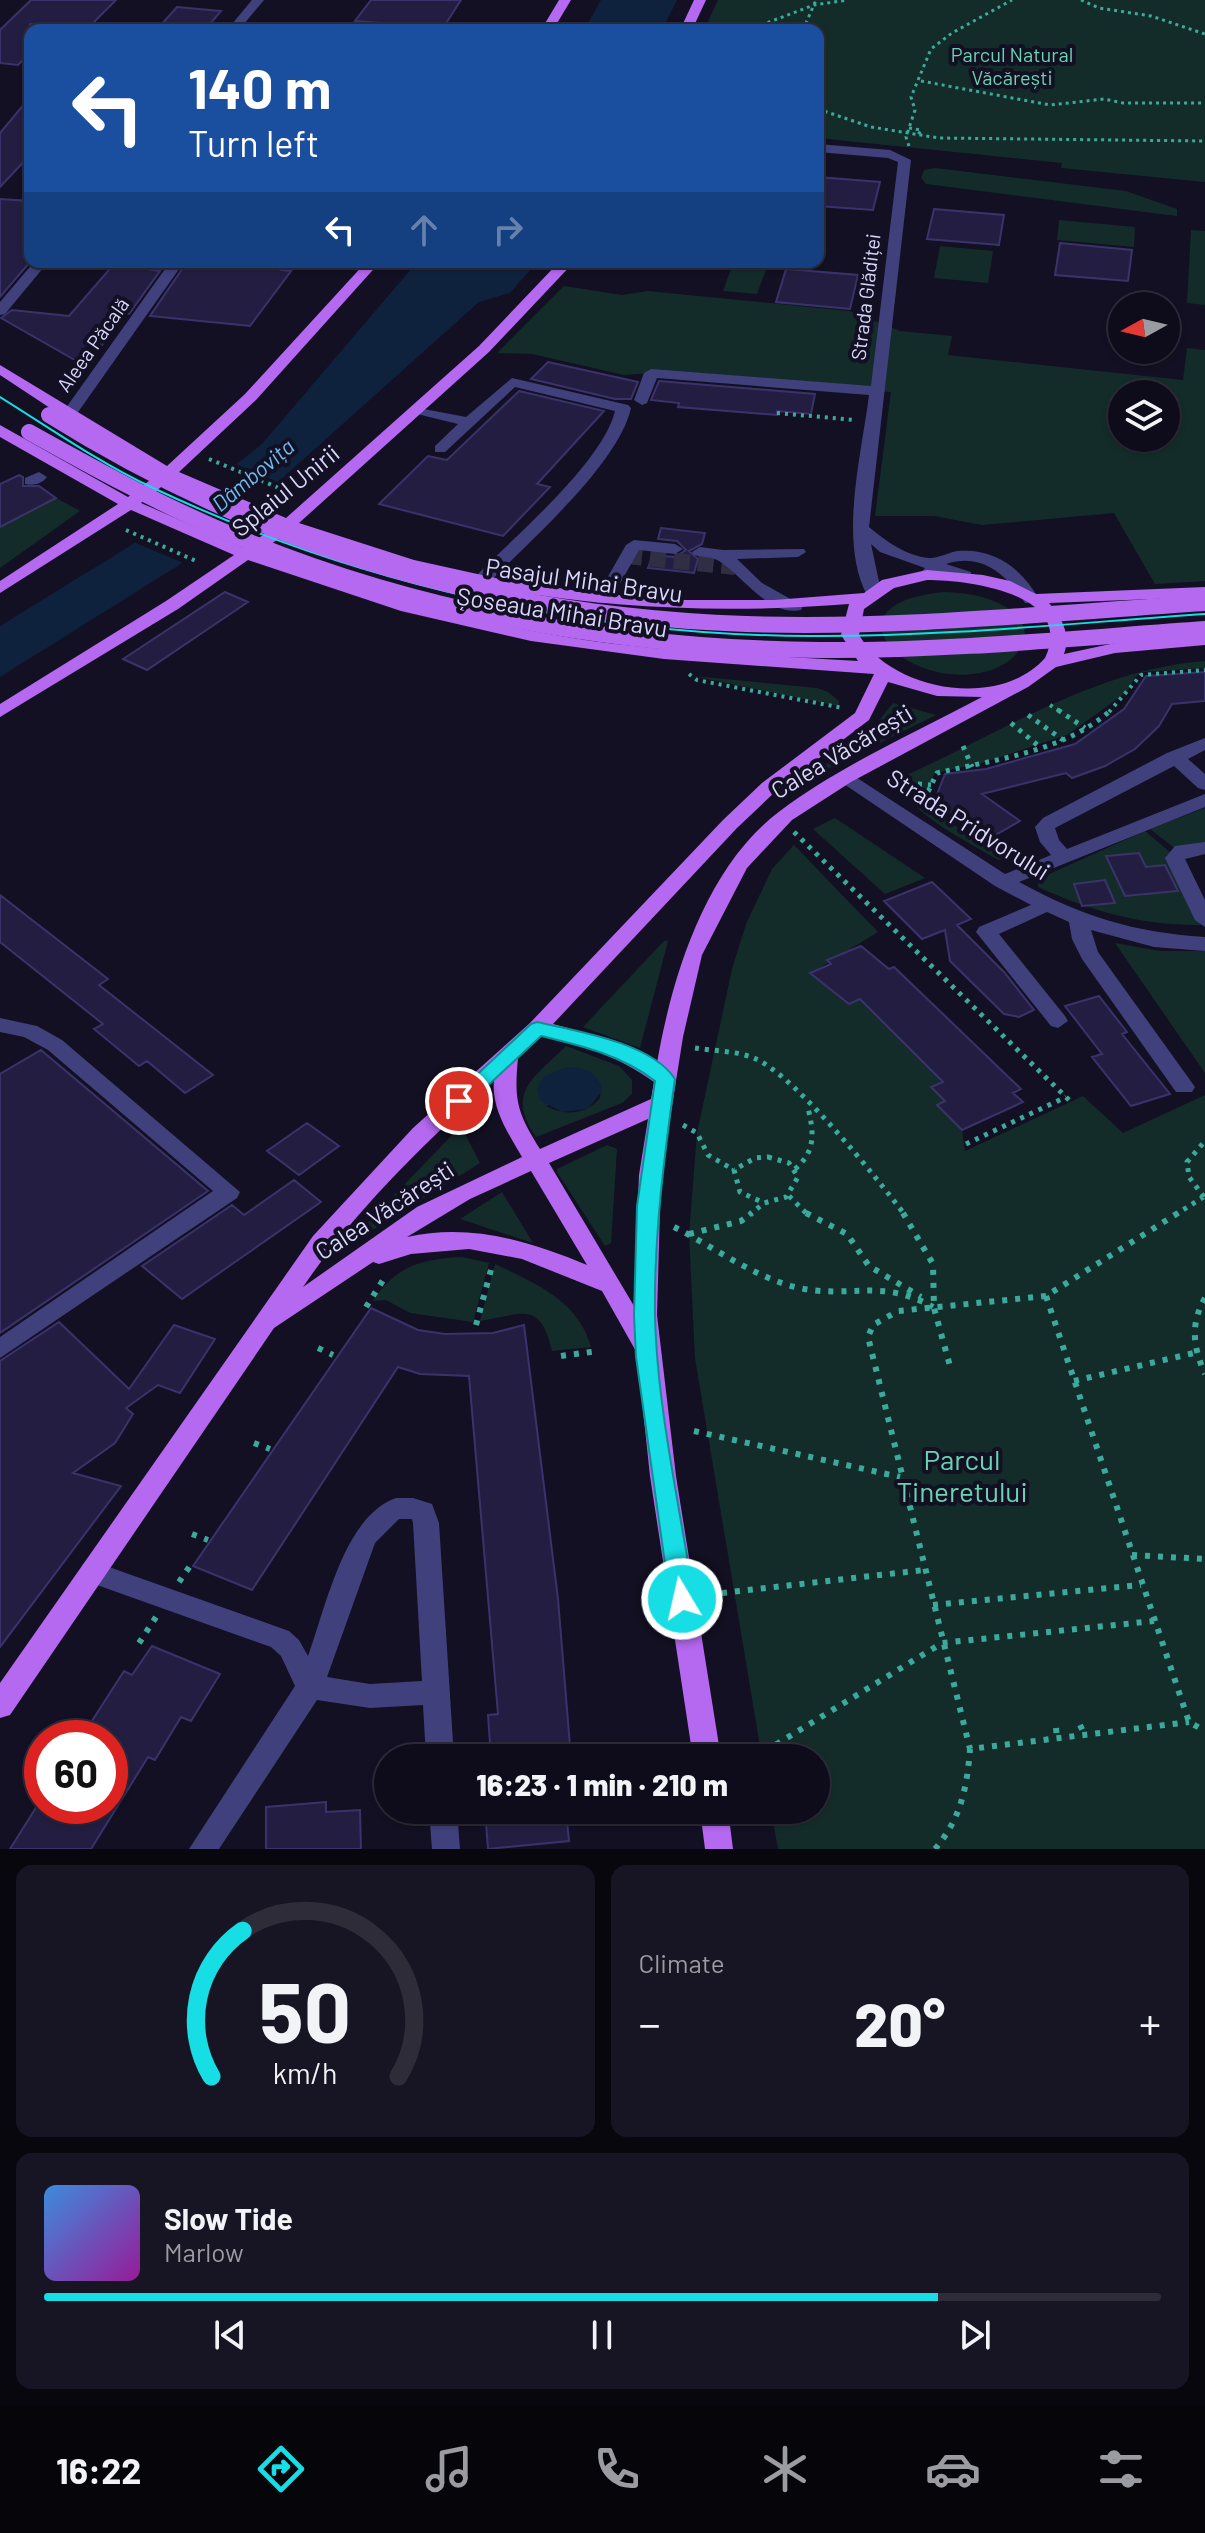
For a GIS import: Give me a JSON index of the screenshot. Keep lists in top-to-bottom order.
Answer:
{
  "streets": {
    "main road": [
      "Splaiul Unirii",
      "Pasajul Mihai Bravu",
      "Șoseaua Mihai Bravu",
      "Calea Văcărești"
    ],
    "street": ["Strada Glădiței", "Aleea Păcală", "Strada Pridvorului"]
  },
  "crossings": [
    ["Strada Glădiței", "Șoseaua Mihai Bravu"],
    ["Strada Glădiței", "Calea Văcărești"],
    ["Splaiul Unirii", "Șoseaua Mihai Bravu"],
    ["Șoseaua Mihai Bravu", "Calea Văcărești"],
    ["Calea Văcărești", "Strada Pridvorului"]
  ],
  "water": ["Dâmbovița"],
  "parks": ["Parcul Natural Văcărești", "Parcul Tineretului"],
  "north": "left",
  "page": {
    "turn": ["140 m", "Turn left"],
    "limit": "60",
    "trip": "16:23 · 1 min · 210 m",
    "tile": "Climate",
    "heat": ["−", "20°", "+"],
    "song": ["Slow Tide", "Marlow"],
    "tabs": "16:22",
    "gauge": ["50", "km/h"]
  }
}
